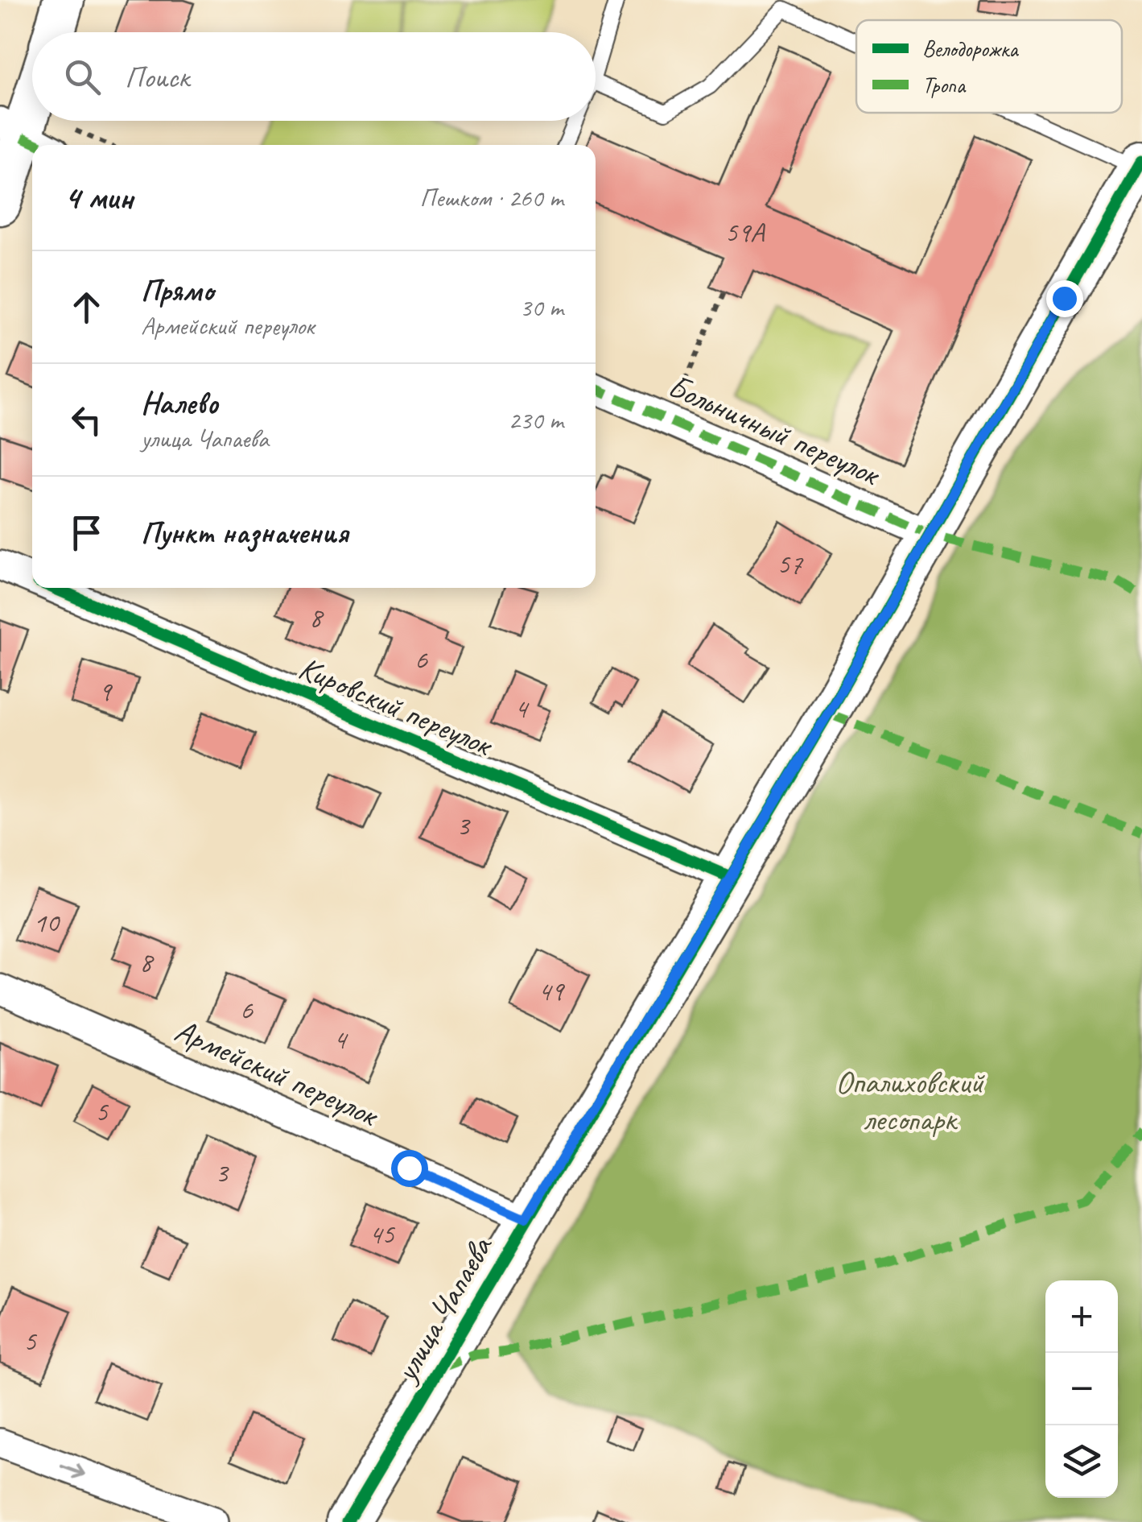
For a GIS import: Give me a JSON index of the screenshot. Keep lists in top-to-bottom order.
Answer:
{
  "streets": {
    "street": [
      "Больничный переулок",
      "Кировский переулок",
      "Армейский переулок",
      "улица Чапаева"
    ]
  },
  "crossings": [
    ["Больничный переулок", "улица Чапаева"],
    ["Кировский переулок", "улица Чапаева"],
    ["Армейский переулок", "улица Чапаева"]
  ],
  "parks": ["Опалиховский лесопарк"],
  "house_numbers": [
    "59А",
    "57",
    "8",
    "6",
    "9",
    "4",
    "3",
    "10",
    "8",
    "49",
    "6",
    "4",
    "5",
    "3",
    "45",
    "5"
  ],
  "legend": ["Велодорожка", "Тропа"],
  "page": {
    "search": "Поиск",
    "heading": ["4 мин", "Пешком · 260 m"],
    "list": [
      ["Прямо", "Армейский переулок", "30 m"],
      ["Налево", "улица Чапаева", "230 m"],
      "Пункт назначения"
    ],
    "map_buttons": ["+", "−"]
  }
}
